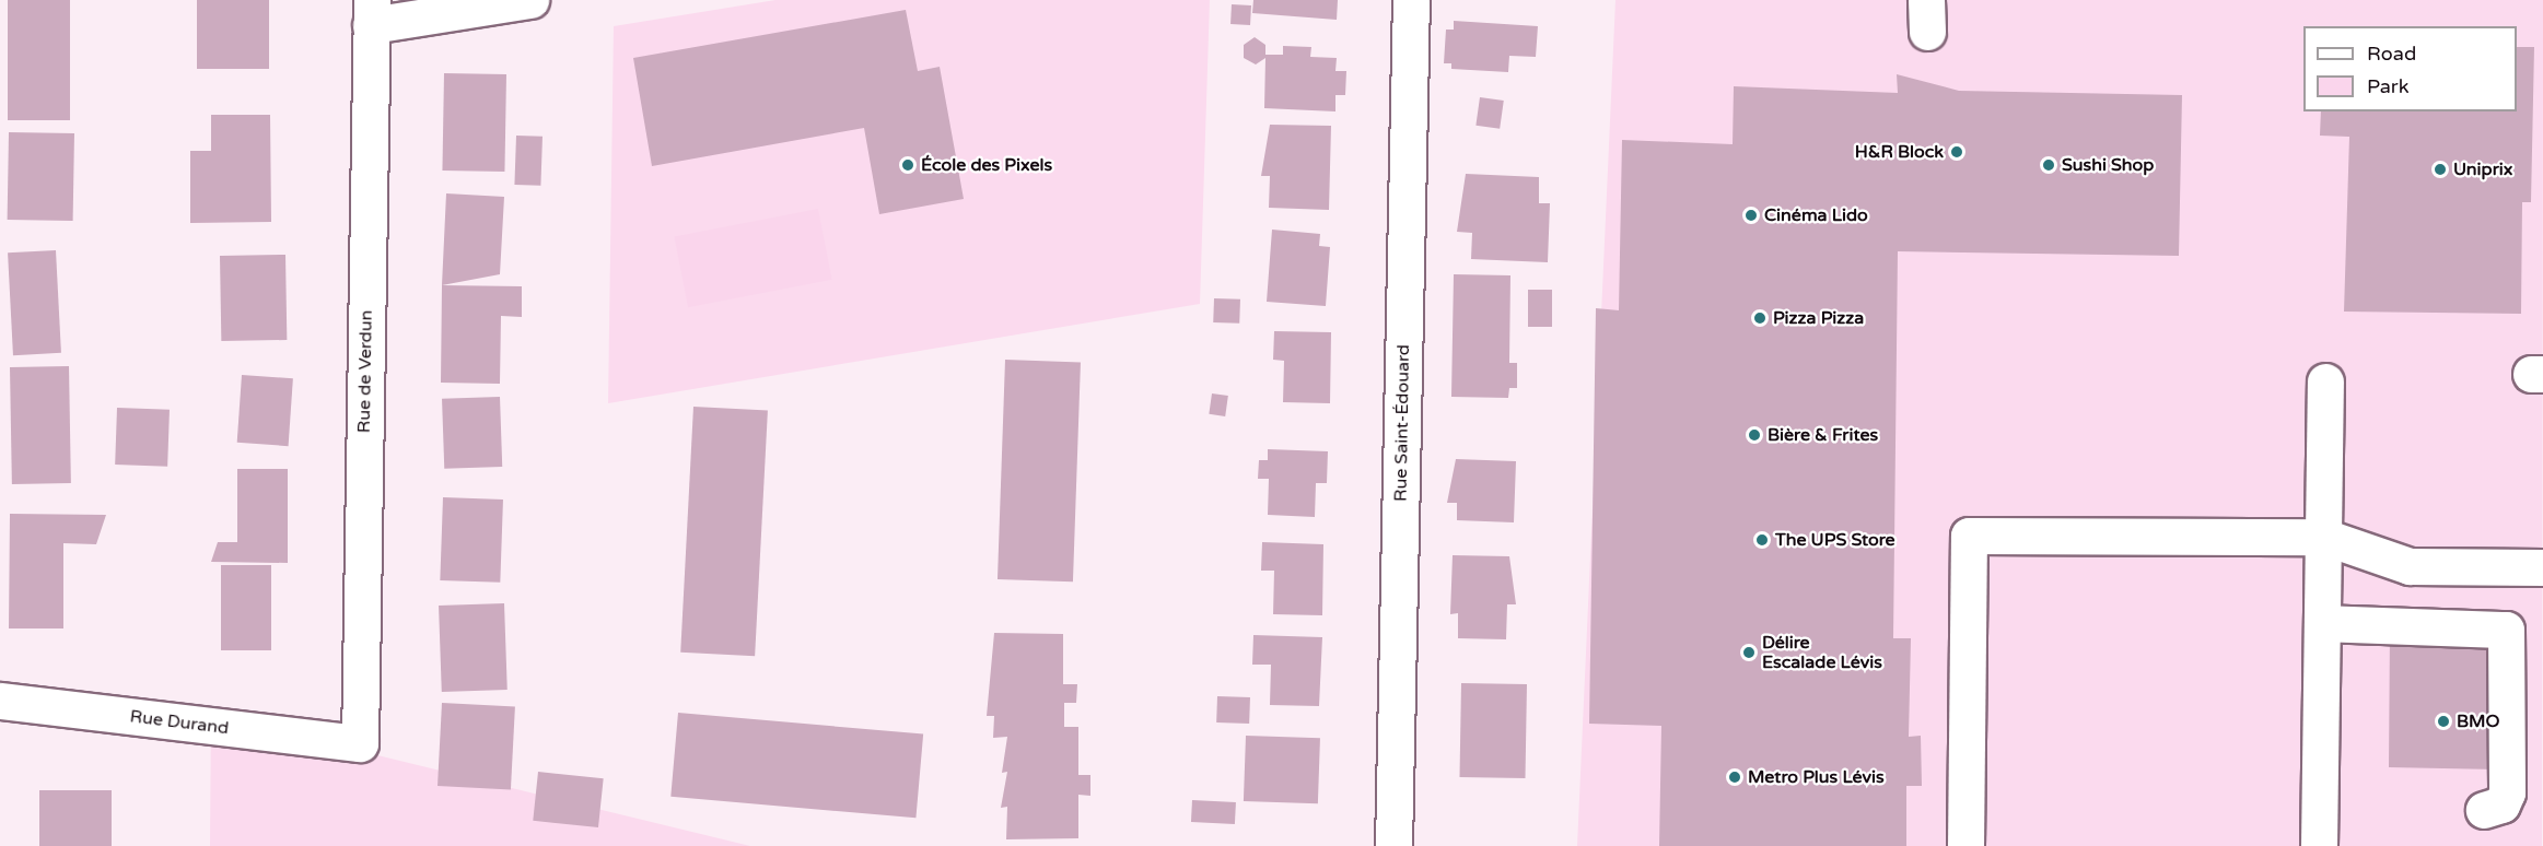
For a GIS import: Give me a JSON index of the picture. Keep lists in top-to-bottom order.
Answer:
{
  "streets": {
    "street": ["Rue de Verdun", "Rue Saint-Édouard", "Rue Durand"]
  },
  "crossings": [
    ["Rue de Verdun", "Rue Durand"]
  ],
  "places": [
    "H&R Block",
    "École des Pixels",
    "Sushi Shop",
    "Uniprix",
    "Cinéma Lido",
    "Pizza Pizza",
    "Bière & Frites",
    "The UPS Store",
    "Délire Escalade Lévis",
    "BMO",
    "Metro Plus Lévis"
  ],
  "legend": ["Road", "Park"]
}
